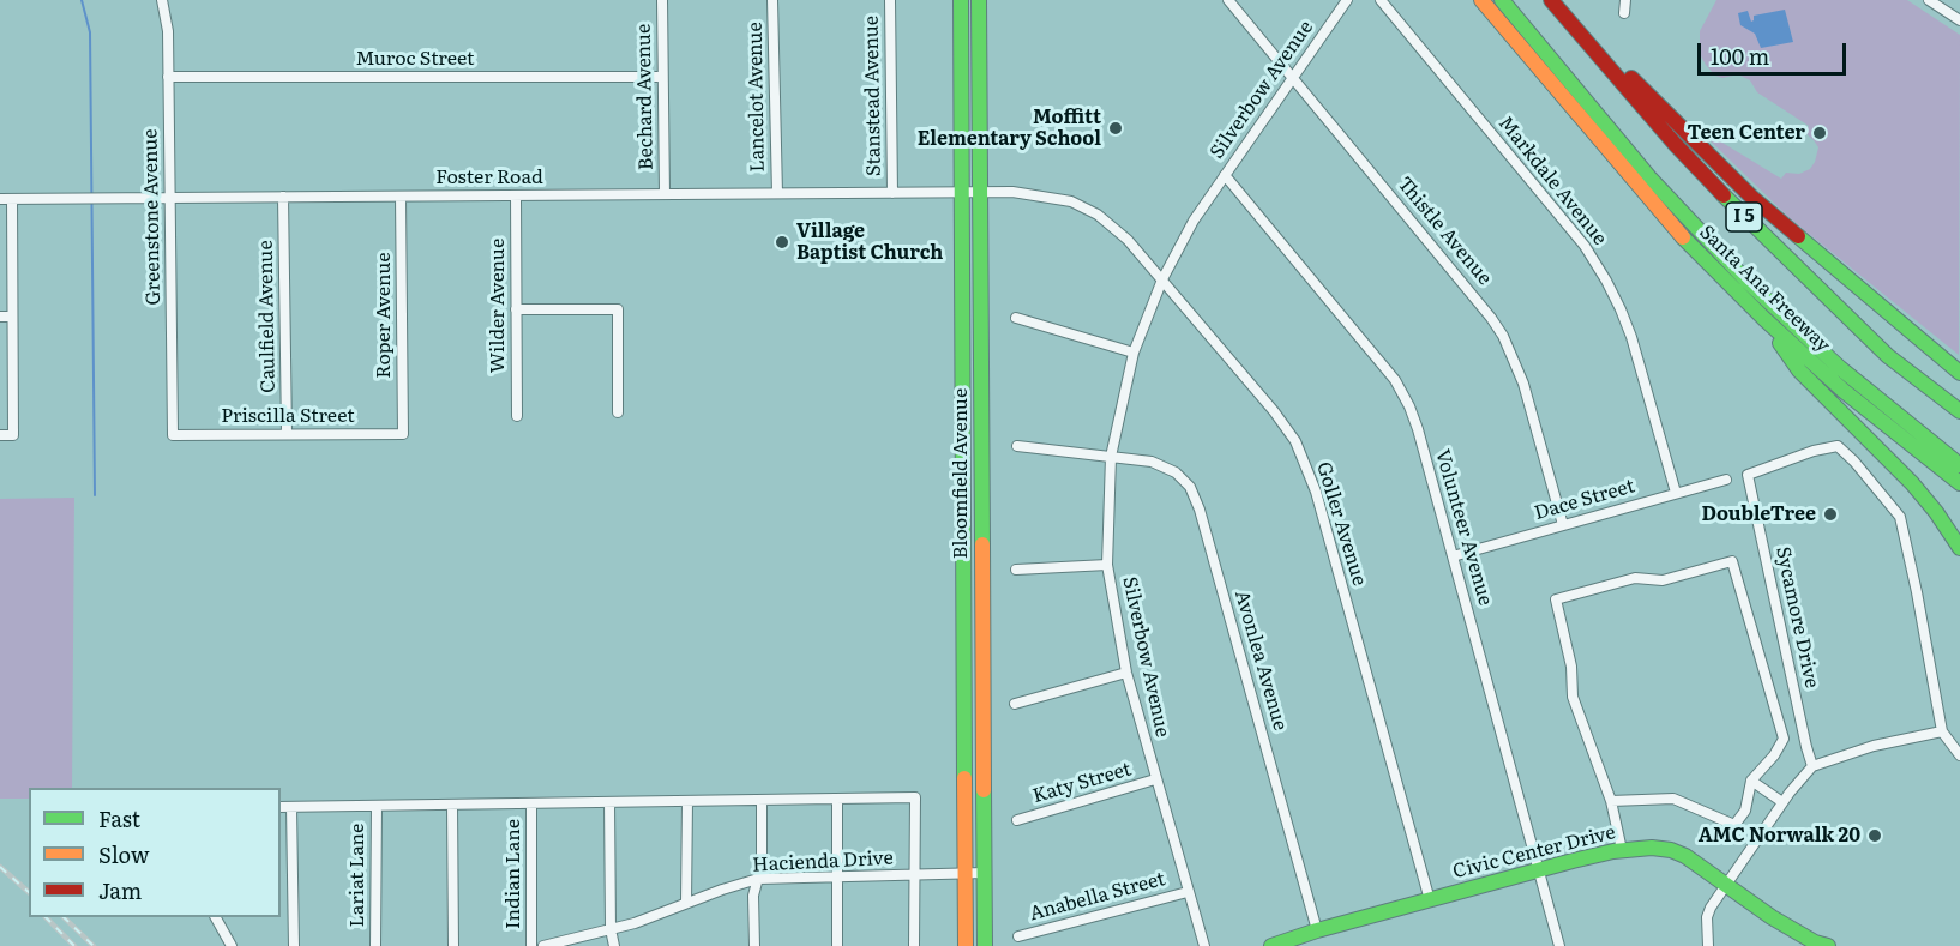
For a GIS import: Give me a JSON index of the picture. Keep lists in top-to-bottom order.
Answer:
{
  "streets": {
    "main road": [
      "I 5",
      "Santa Ana Freeway",
      "Bloomfield Avenue",
      "Civic Center Drive"
    ],
    "street": [
      "Muroc Street",
      "Silverbow Avenue",
      "Stanstead Avenue",
      "Bechard Avenue",
      "Lancelot Avenue",
      "Foster Road",
      "Markdale Avenue",
      "Greenstone Avenue",
      "Thistle Avenue",
      "Wilder Avenue",
      "Roper Avenue",
      "Caulfield Avenue",
      "Priscilla Street",
      "Dace Street",
      "Goller Avenue",
      "Volunteer Avenue",
      "Sycamore Drive",
      "Avonlea Avenue",
      "Katy Street",
      "Hacienda Drive",
      "Indian Lane",
      "Lariat Lane",
      "Anabella Street"
    ]
  },
  "crossings": [
    ["Muroc Street", "Bechard Avenue"],
    ["Muroc Street", "Greenstone Avenue"],
    ["Silverbow Avenue", "Thistle Avenue"],
    ["Silverbow Avenue", "Goller Avenue"],
    ["Silverbow Avenue", "Volunteer Avenue"],
    ["Silverbow Avenue", "Avonlea Avenue"],
    ["Silverbow Avenue", "Katy Street"],
    ["Silverbow Avenue", "Anabella Street"],
    ["Stanstead Avenue", "Foster Road"],
    ["Bechard Avenue", "Foster Road"],
    ["Lancelot Avenue", "Foster Road"],
    ["Foster Road", "Greenstone Avenue"],
    ["Foster Road", "Wilder Avenue"],
    ["Foster Road", "Roper Avenue"],
    ["Foster Road", "Caulfield Avenue"],
    ["Foster Road", "Bloomfield Avenue"],
    ["Foster Road", "Goller Avenue"],
    ["Markdale Avenue", "Dace Street"],
    ["Greenstone Avenue", "Priscilla Street"],
    ["Thistle Avenue", "Dace Street"],
    ["Roper Avenue", "Priscilla Street"],
    ["Caulfield Avenue", "Priscilla Street"],
    ["Bloomfield Avenue", "Goller Avenue"],
    ["Bloomfield Avenue", "Hacienda Drive"],
    ["Dace Street", "Volunteer Avenue"],
    ["Goller Avenue", "Civic Center Drive"],
    ["Volunteer Avenue", "Civic Center Drive"],
    ["Avonlea Avenue", "Civic Center Drive"]
  ],
  "places": [
    "Moffitt Elementary School",
    "Teen Center",
    "Village Baptist Church",
    "DoubleTree",
    "AMC Norwalk 20"
  ],
  "legend": ["Fast", "Slow", "Jam"],
  "scale_bar": "100 m"
}
